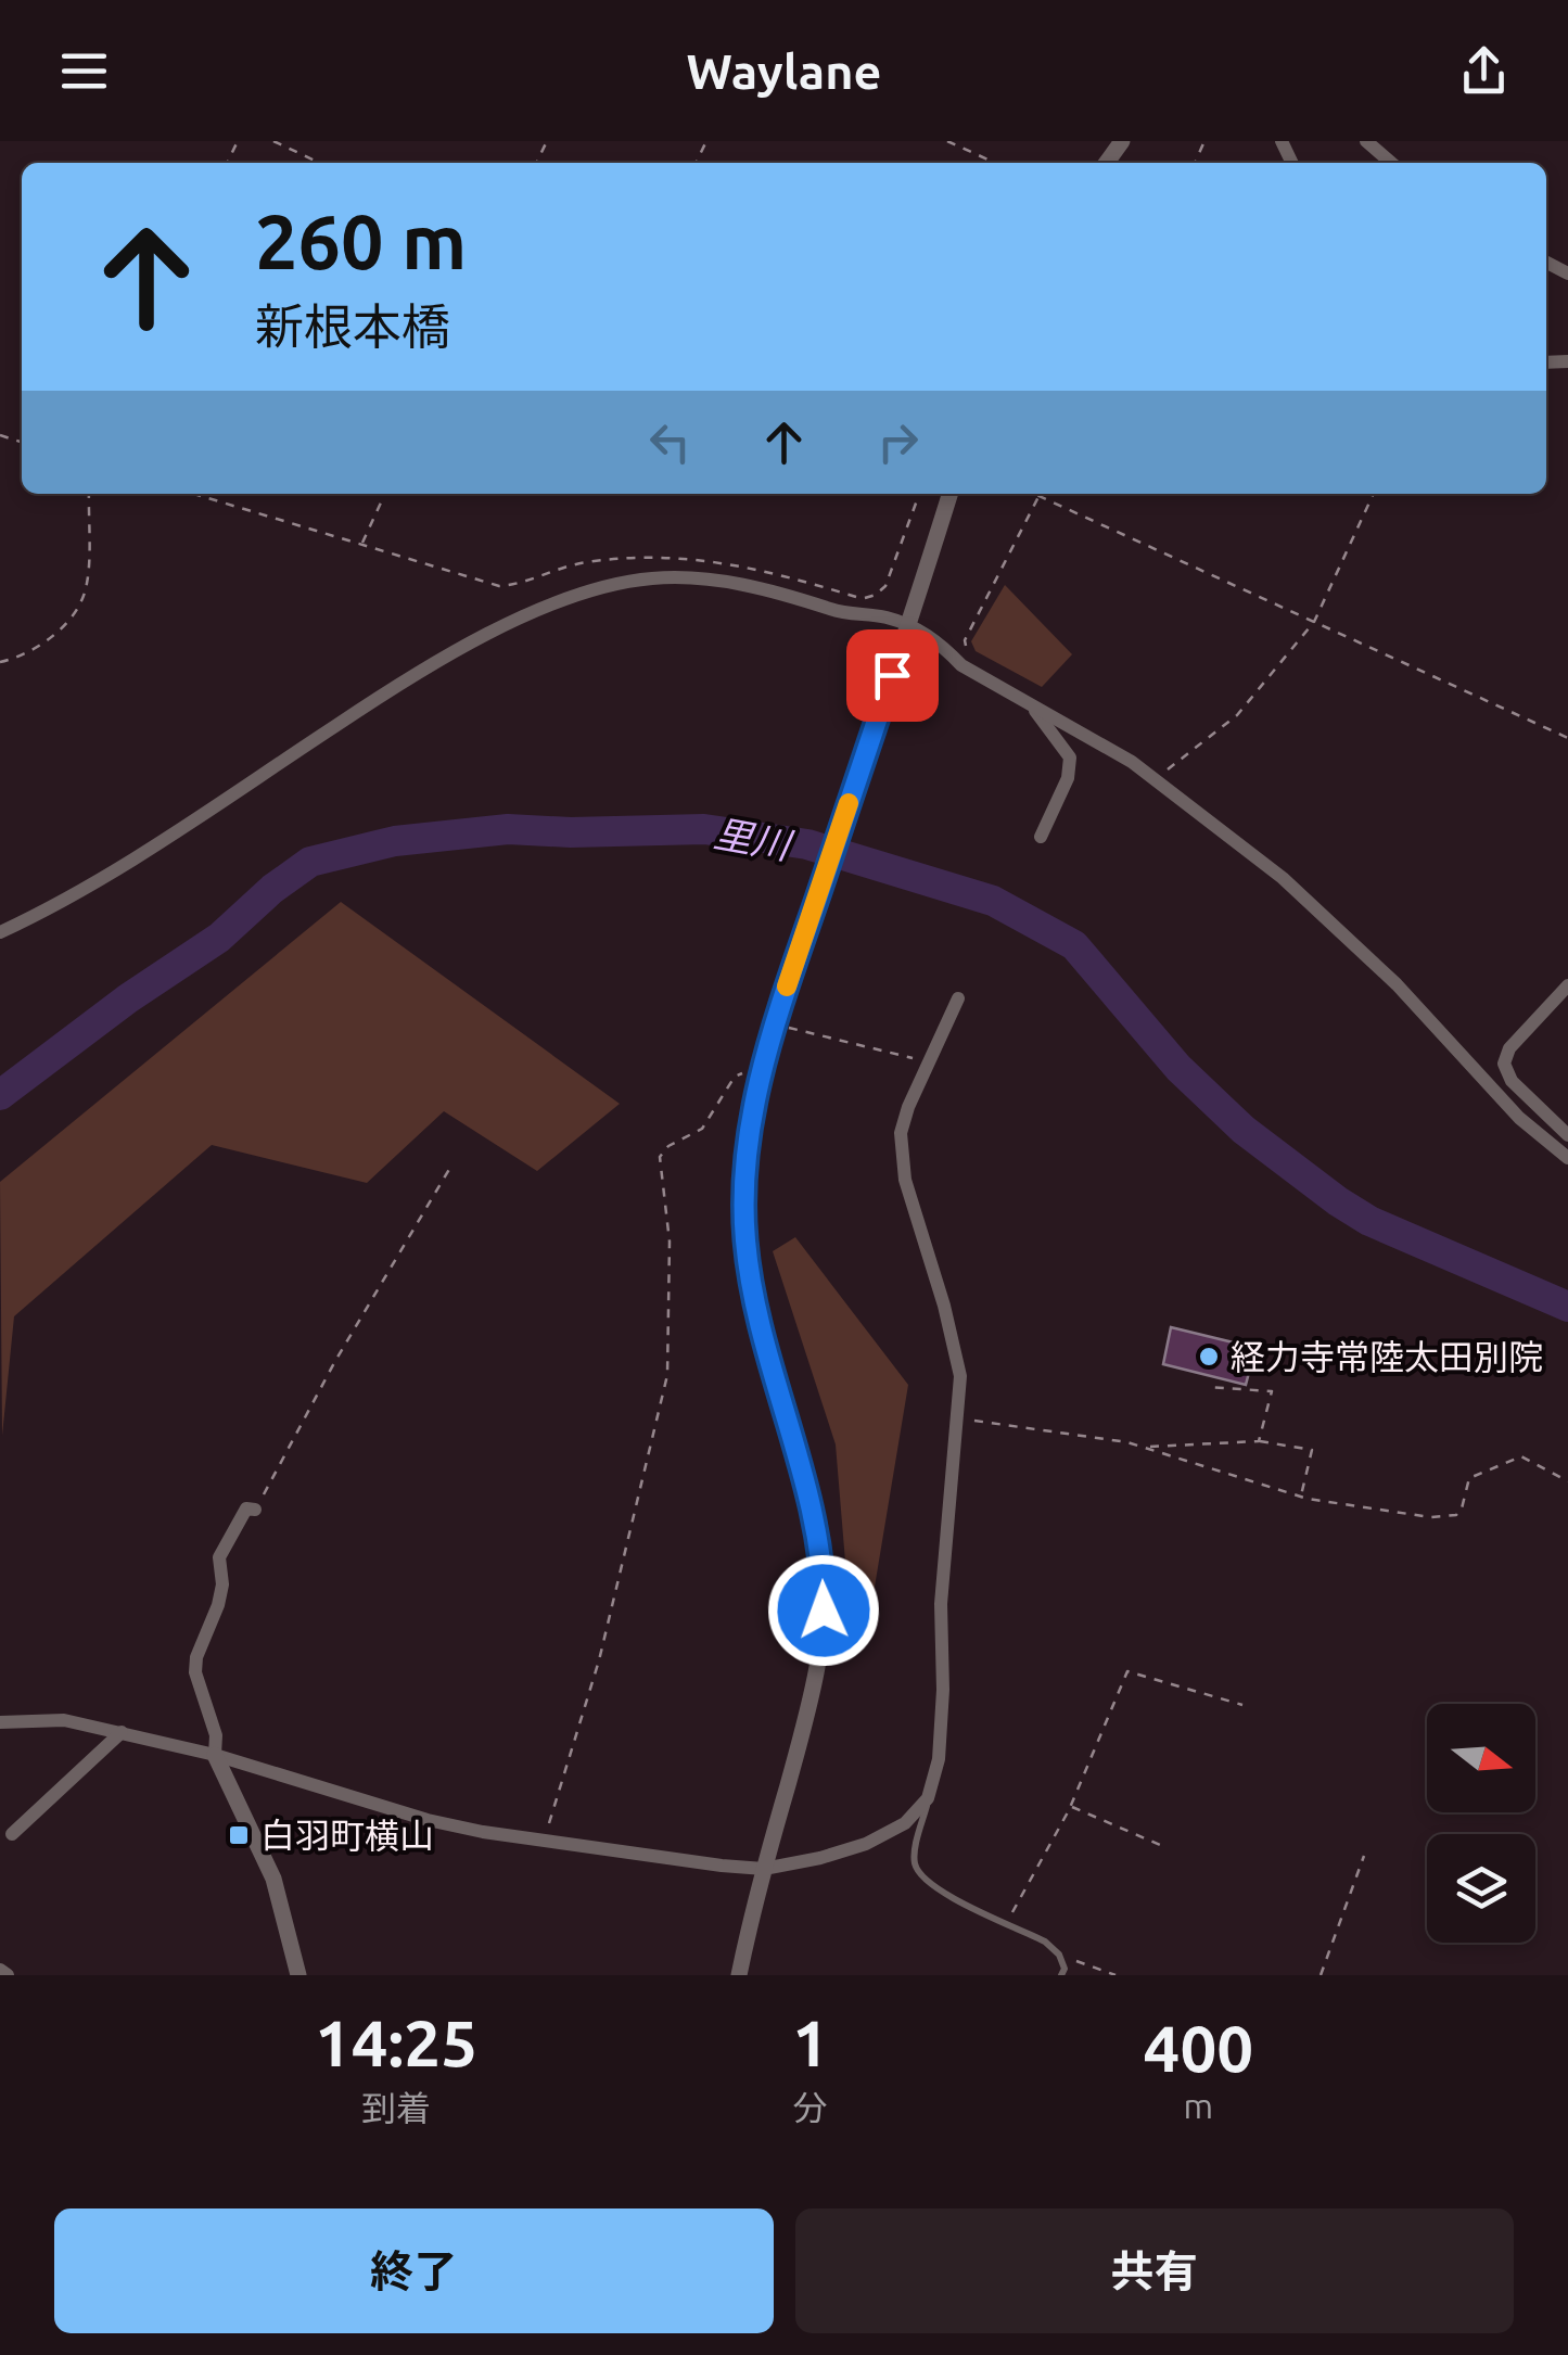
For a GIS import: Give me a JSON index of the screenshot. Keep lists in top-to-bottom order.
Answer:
{
  "water": ["里川"],
  "places": {
    "other": ["経力寺常陸太田別院"],
    "transit": ["白羽町横山"]
  },
  "north": "right",
  "page": {
    "header": "Waylane",
    "turn": ["260 m", "新根本橋"],
    "eta": [
      "14:25",
      "到着",
      "1",
      "分",
      "400",
      "m"
    ],
    "buttons": ["終了", "共有"]
  }
}
